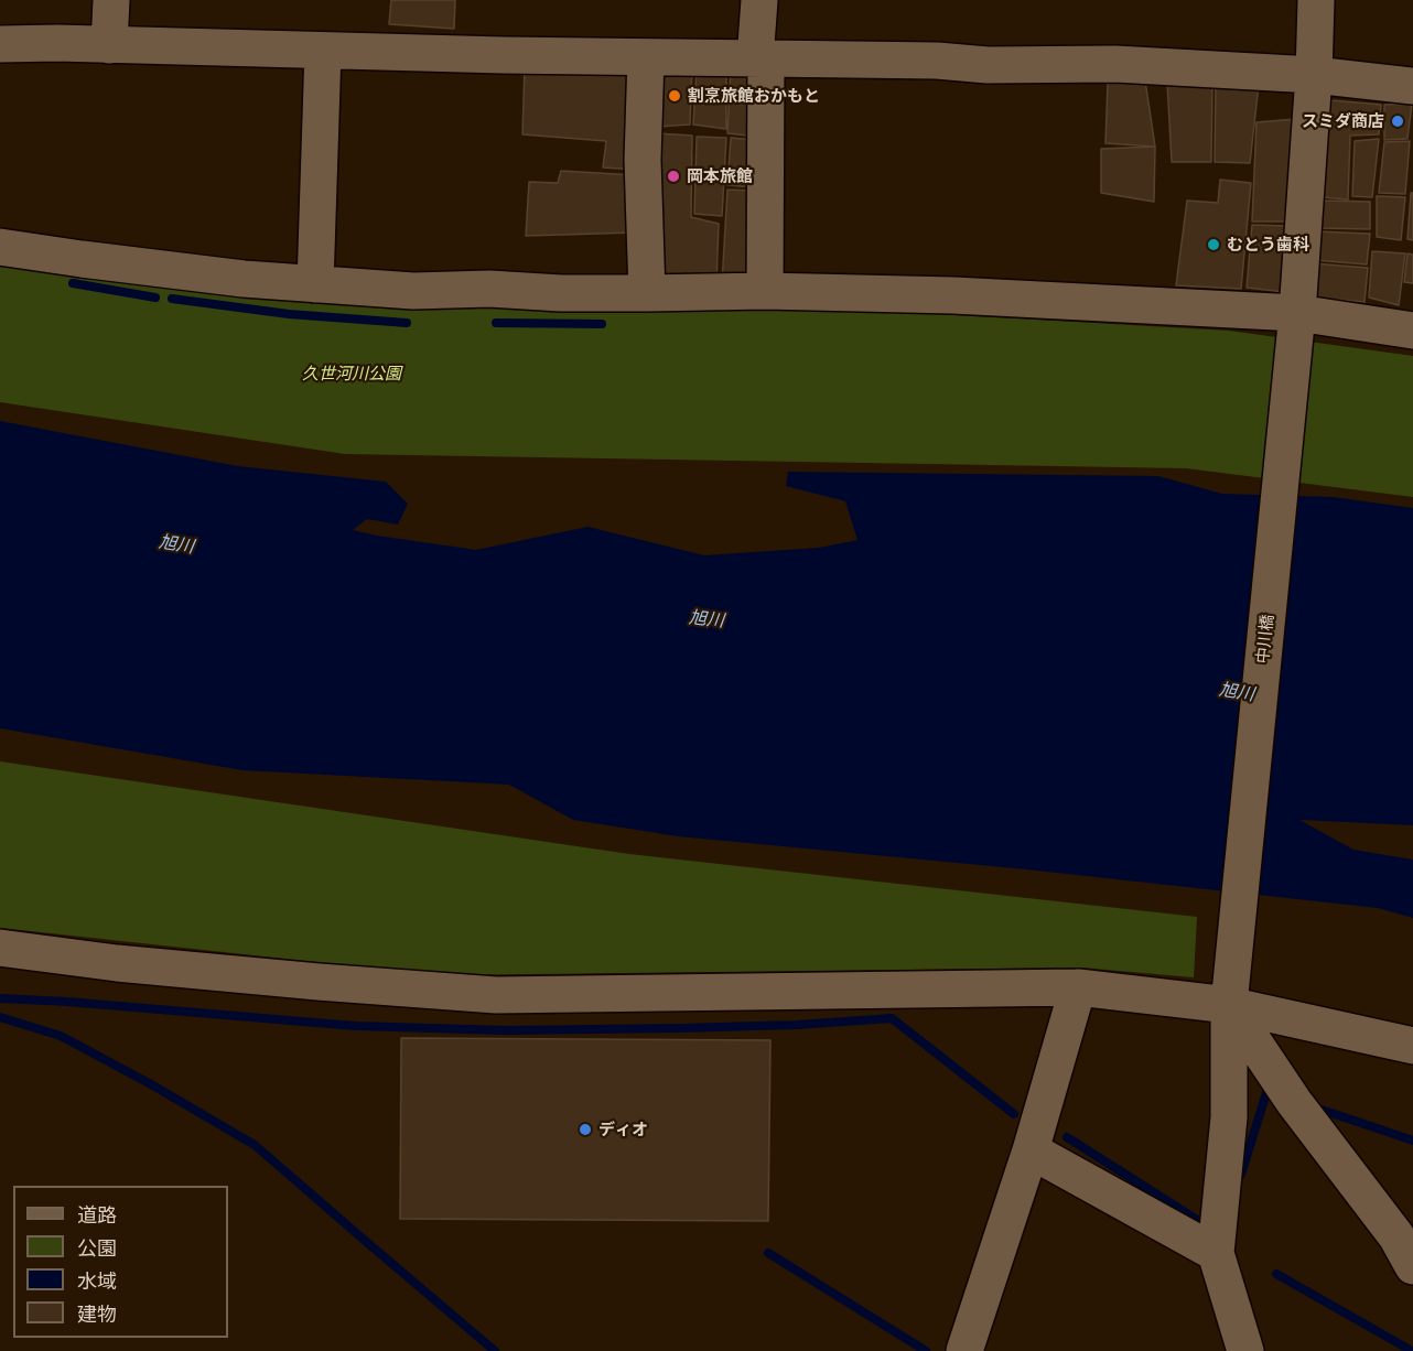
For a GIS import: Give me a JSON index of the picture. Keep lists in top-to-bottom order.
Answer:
{
  "streets": {
    "street": ["中川橋"]
  },
  "water": ["旭川"],
  "parks": ["久世河川公園"],
  "places": [
    "割烹旅館おかもと",
    "スミダ商店",
    "岡本旅館",
    "むとう歯科",
    "ディオ"
  ],
  "legend": [
    "道路",
    "公園",
    "水域",
    "建物"
  ]
}
